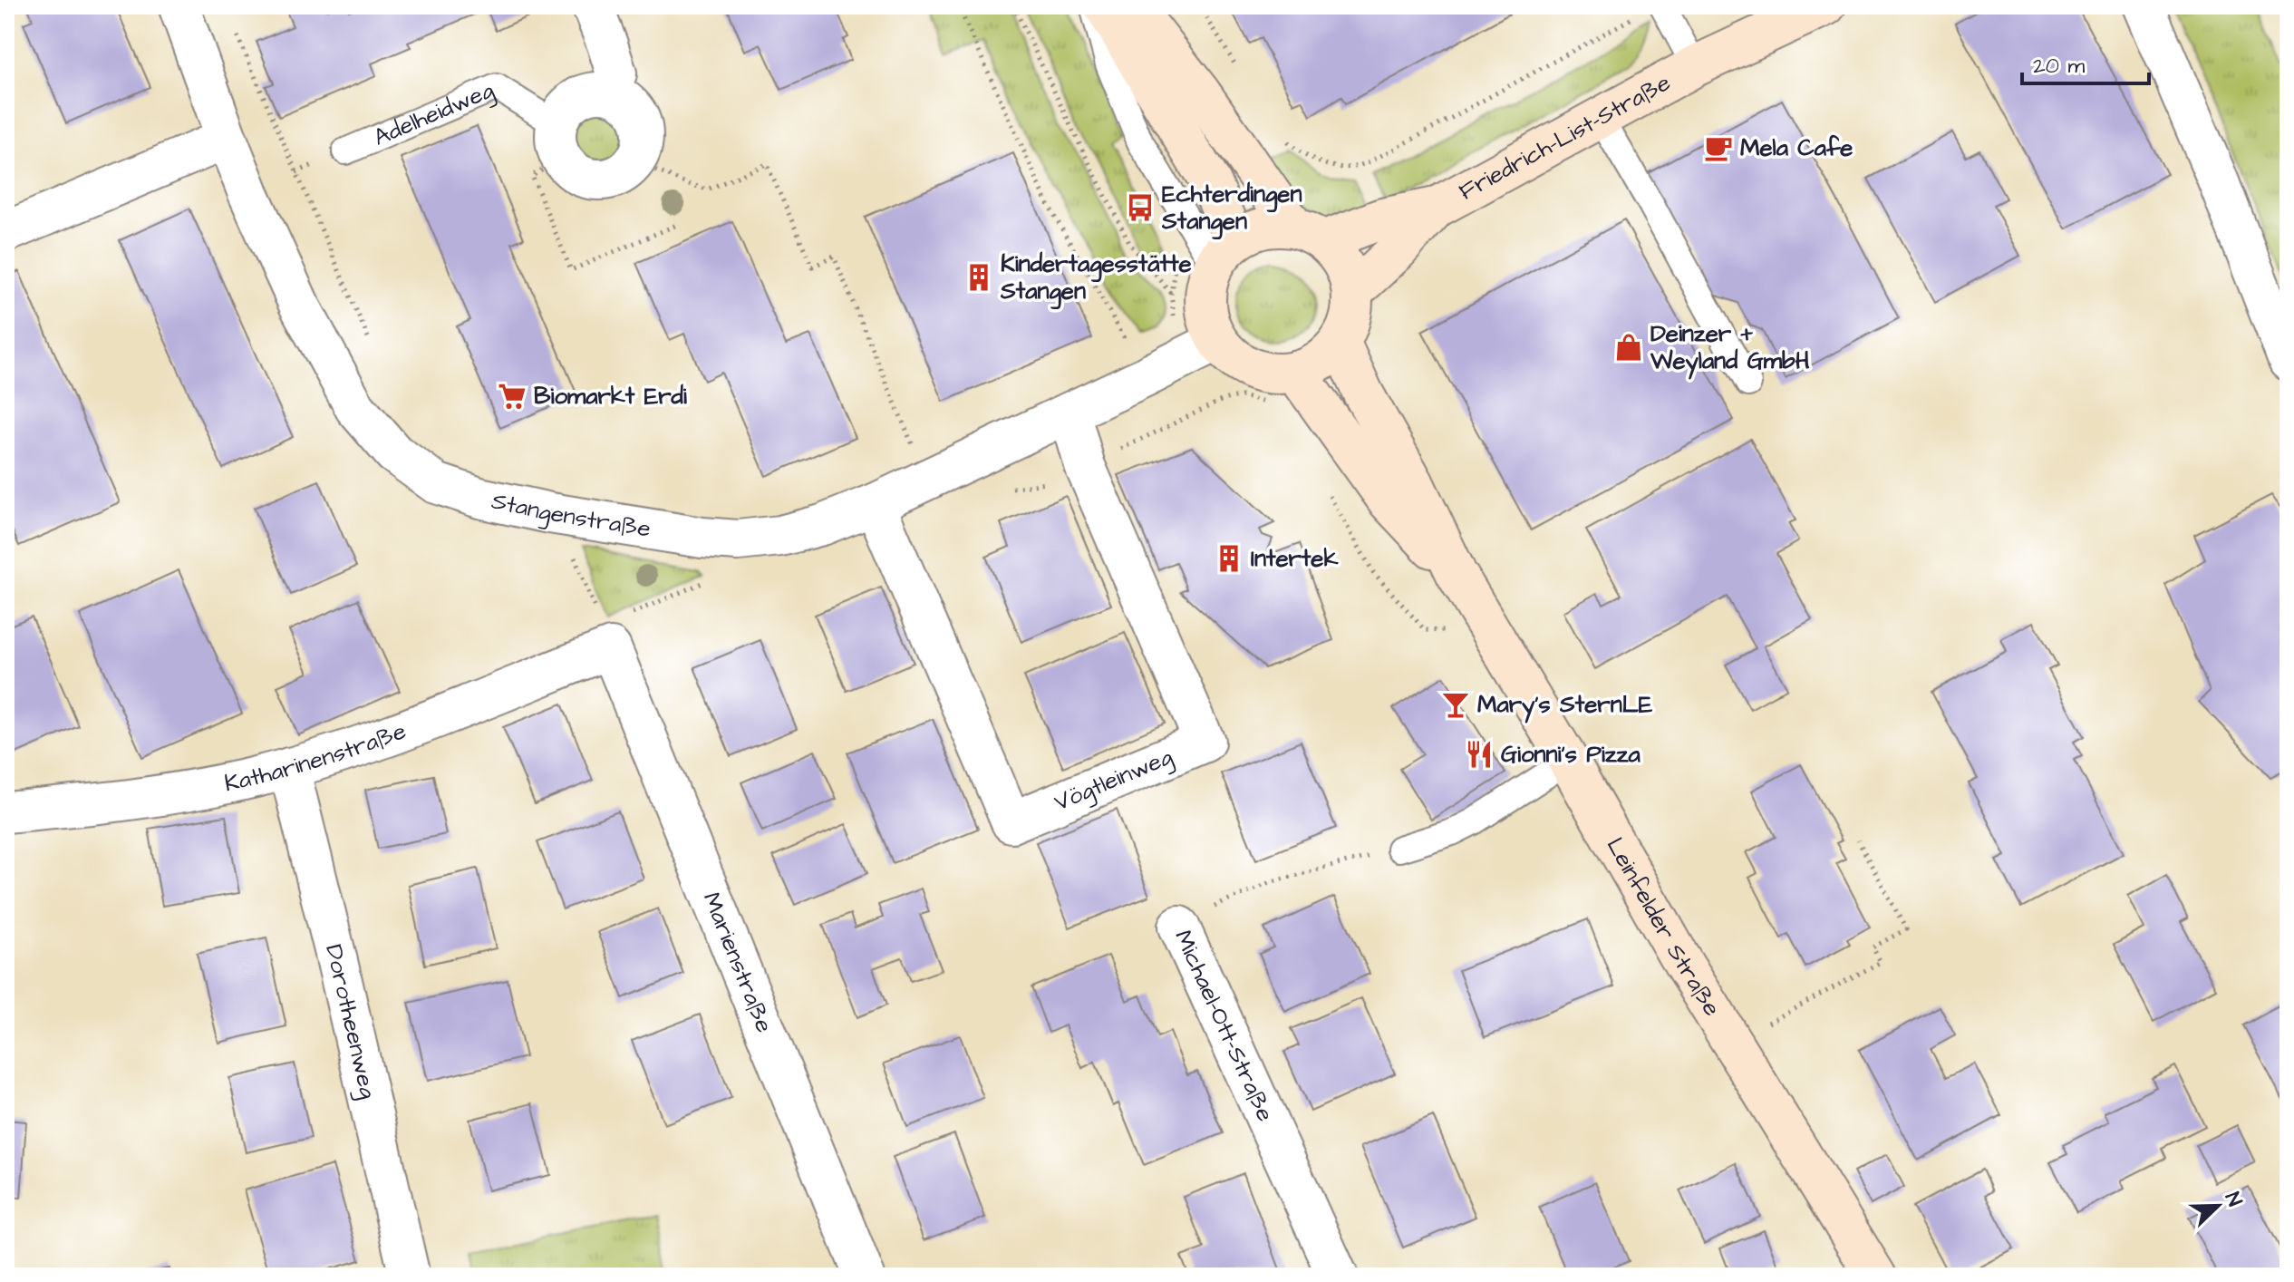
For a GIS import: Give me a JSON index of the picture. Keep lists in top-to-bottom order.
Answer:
{
  "streets": {
    "main road": ["Friedrich-List-Straße", "Leinfelder Straße"],
    "street": [
      "Stangenstraße",
      "Katharinenstraße",
      "Vögtleinweg",
      "Marienstraße",
      "Dorotheenweg",
      "Michael-Ott-Straße"
    ],
    "lane": ["Adelheidweg"]
  },
  "crossings": [
    ["Friedrich-List-Straße", "Stangenstraße"],
    ["Friedrich-List-Straße", "Leinfelder Straße"],
    ["Stangenstraße", "Vögtleinweg"],
    ["Stangenstraße", "Leinfelder Straße"],
    ["Katharinenstraße", "Marienstraße"],
    ["Katharinenstraße", "Dorotheenweg"]
  ],
  "places": {
    "cafe": ["Mela Cafe"],
    "bus stop": ["Echterdingen Stangen"],
    "building": ["Kindertagesstätte Stangen", "Intertek"],
    "shop": ["Deinzer + Weyland GmbH"],
    "supermarket": ["Biomarkt Erdi"],
    "bar": ["Mary's SternLE"],
    "restaurant": ["Gionni's Pizza"]
  },
  "scale_bar": "20 m",
  "north": "top right"
}
